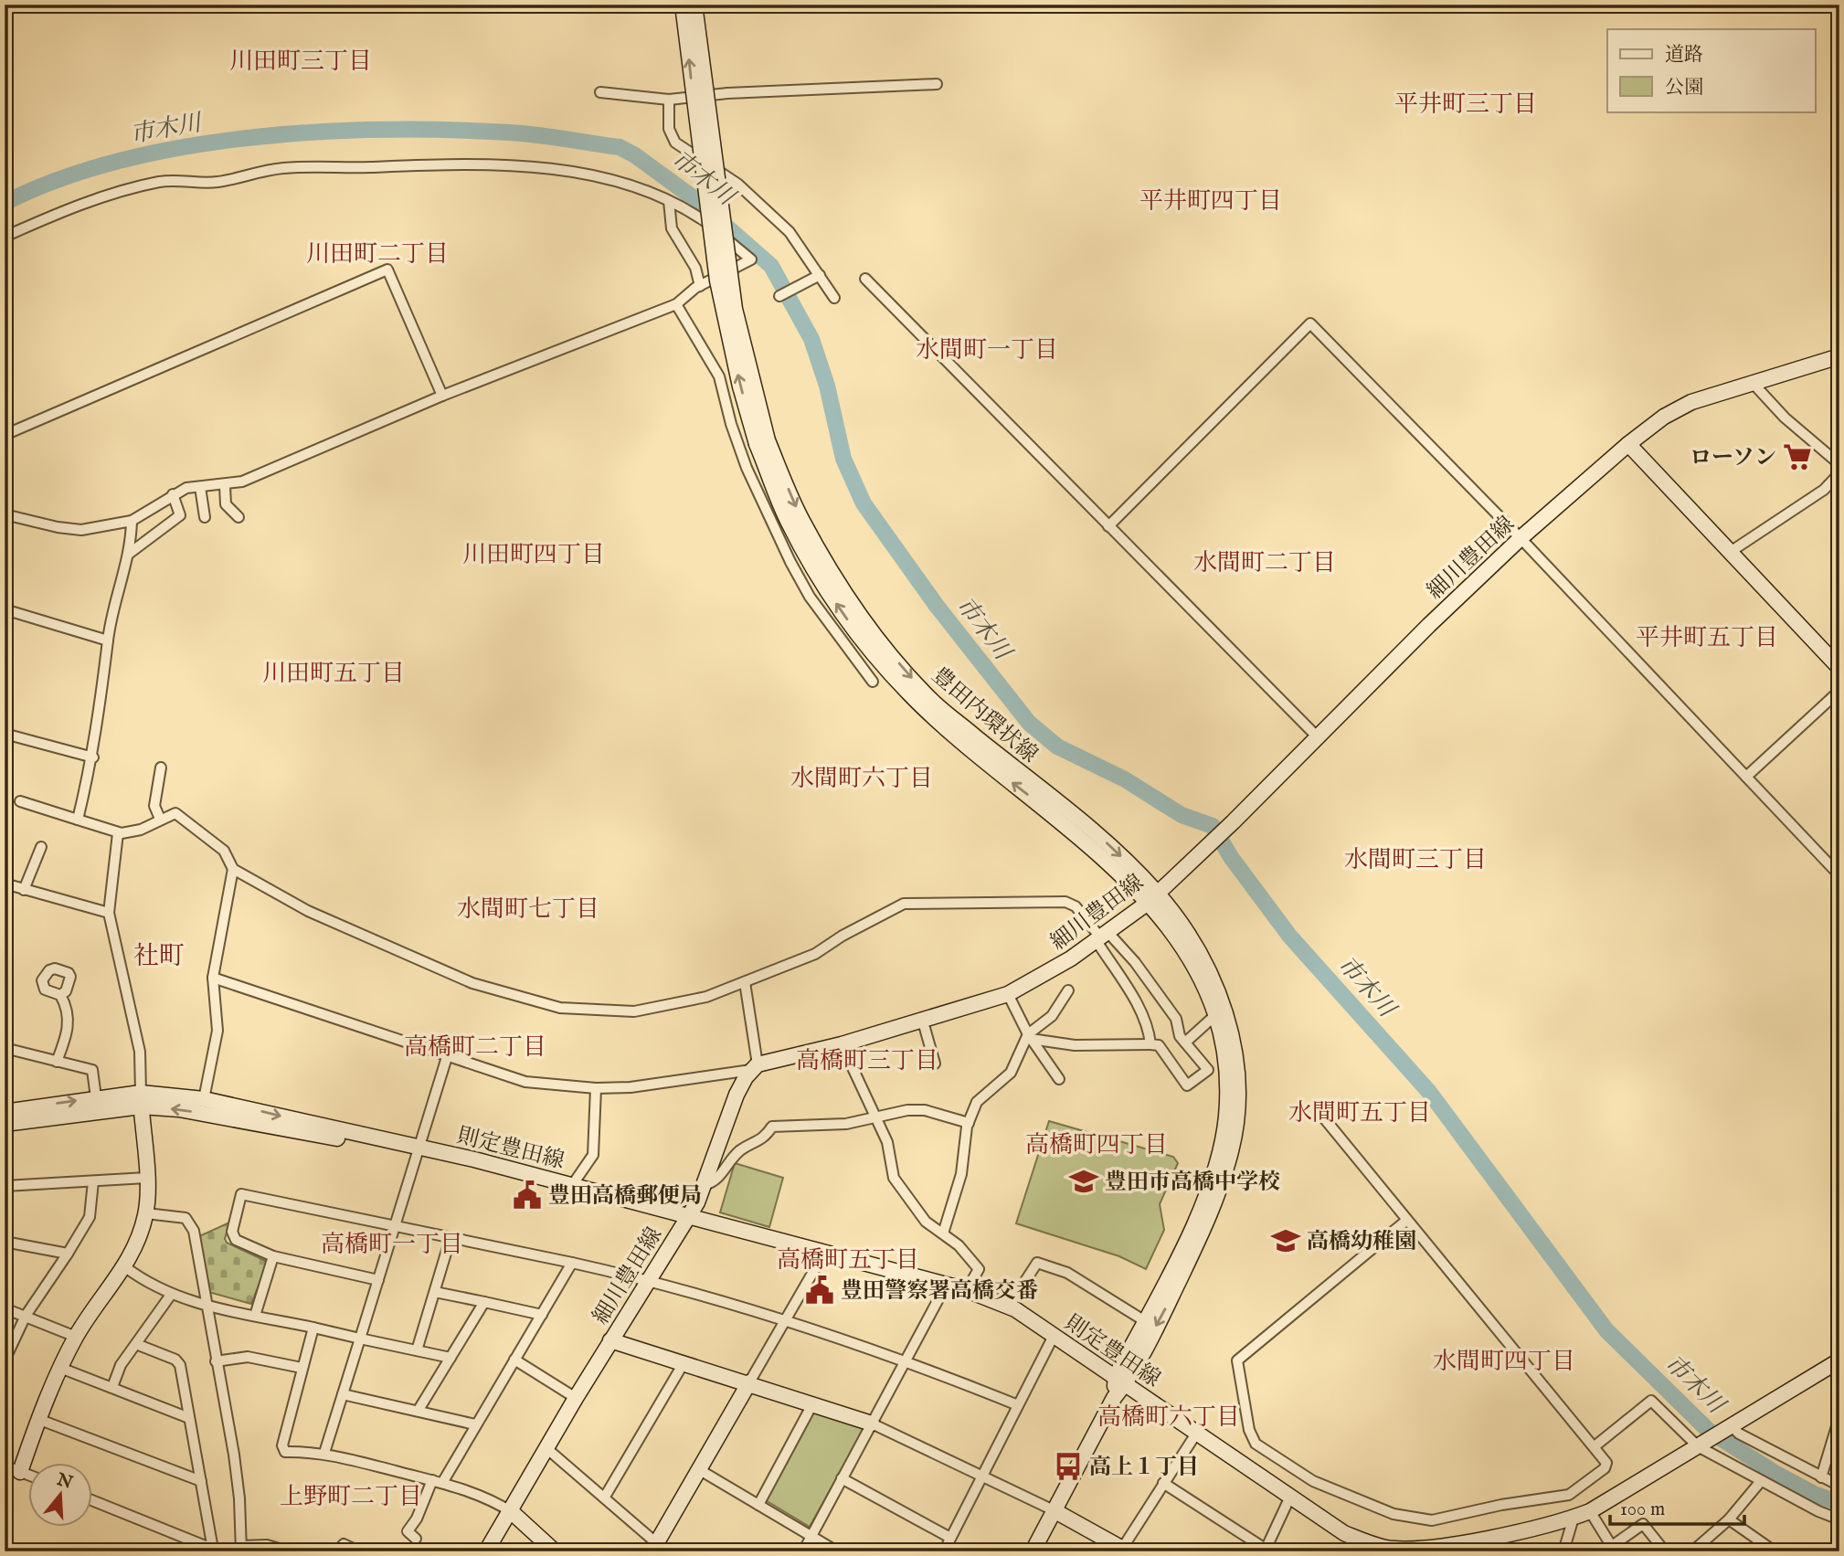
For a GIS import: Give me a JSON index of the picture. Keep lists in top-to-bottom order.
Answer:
{
  "streets": {
    "main road": ["細川豊田線", "豊田内環状線", "則定豊田線"]
  },
  "crossings": [
    ["細川豊田線", "豊田内環状線"],
    ["細川豊田線", "則定豊田線"],
    ["豊田内環状線", "則定豊田線"]
  ],
  "districts": [
    "川田町三丁目",
    "平井町三丁目",
    "平井町四丁目",
    "川田町二丁目",
    "水間町一丁目",
    "川田町四丁目",
    "水間町二丁目",
    "平井町五丁目",
    "川田町五丁目",
    "水間町六丁目",
    "水間町三丁目",
    "水間町七丁目",
    "社町",
    "高橋町二丁目",
    "高橋町三丁目",
    "水間町五丁目",
    "高橋町四丁目",
    "高橋町一丁目",
    "高橋町五丁目",
    "水間町四丁目",
    "高橋町六丁目",
    "上野町二丁目"
  ],
  "water": ["市木川"],
  "places": {
    "supermarket": ["ローソン"],
    "school or university": ["豊田市高橋中学校", "高橋幼稚園"],
    "public building": ["豊田高橋郵便局", "豊田警察署高橋交番"],
    "bus stop": ["高上１丁目"]
  },
  "legend": ["道路", "公園"],
  "scale_bar": "100 m",
  "north": "top"
}
